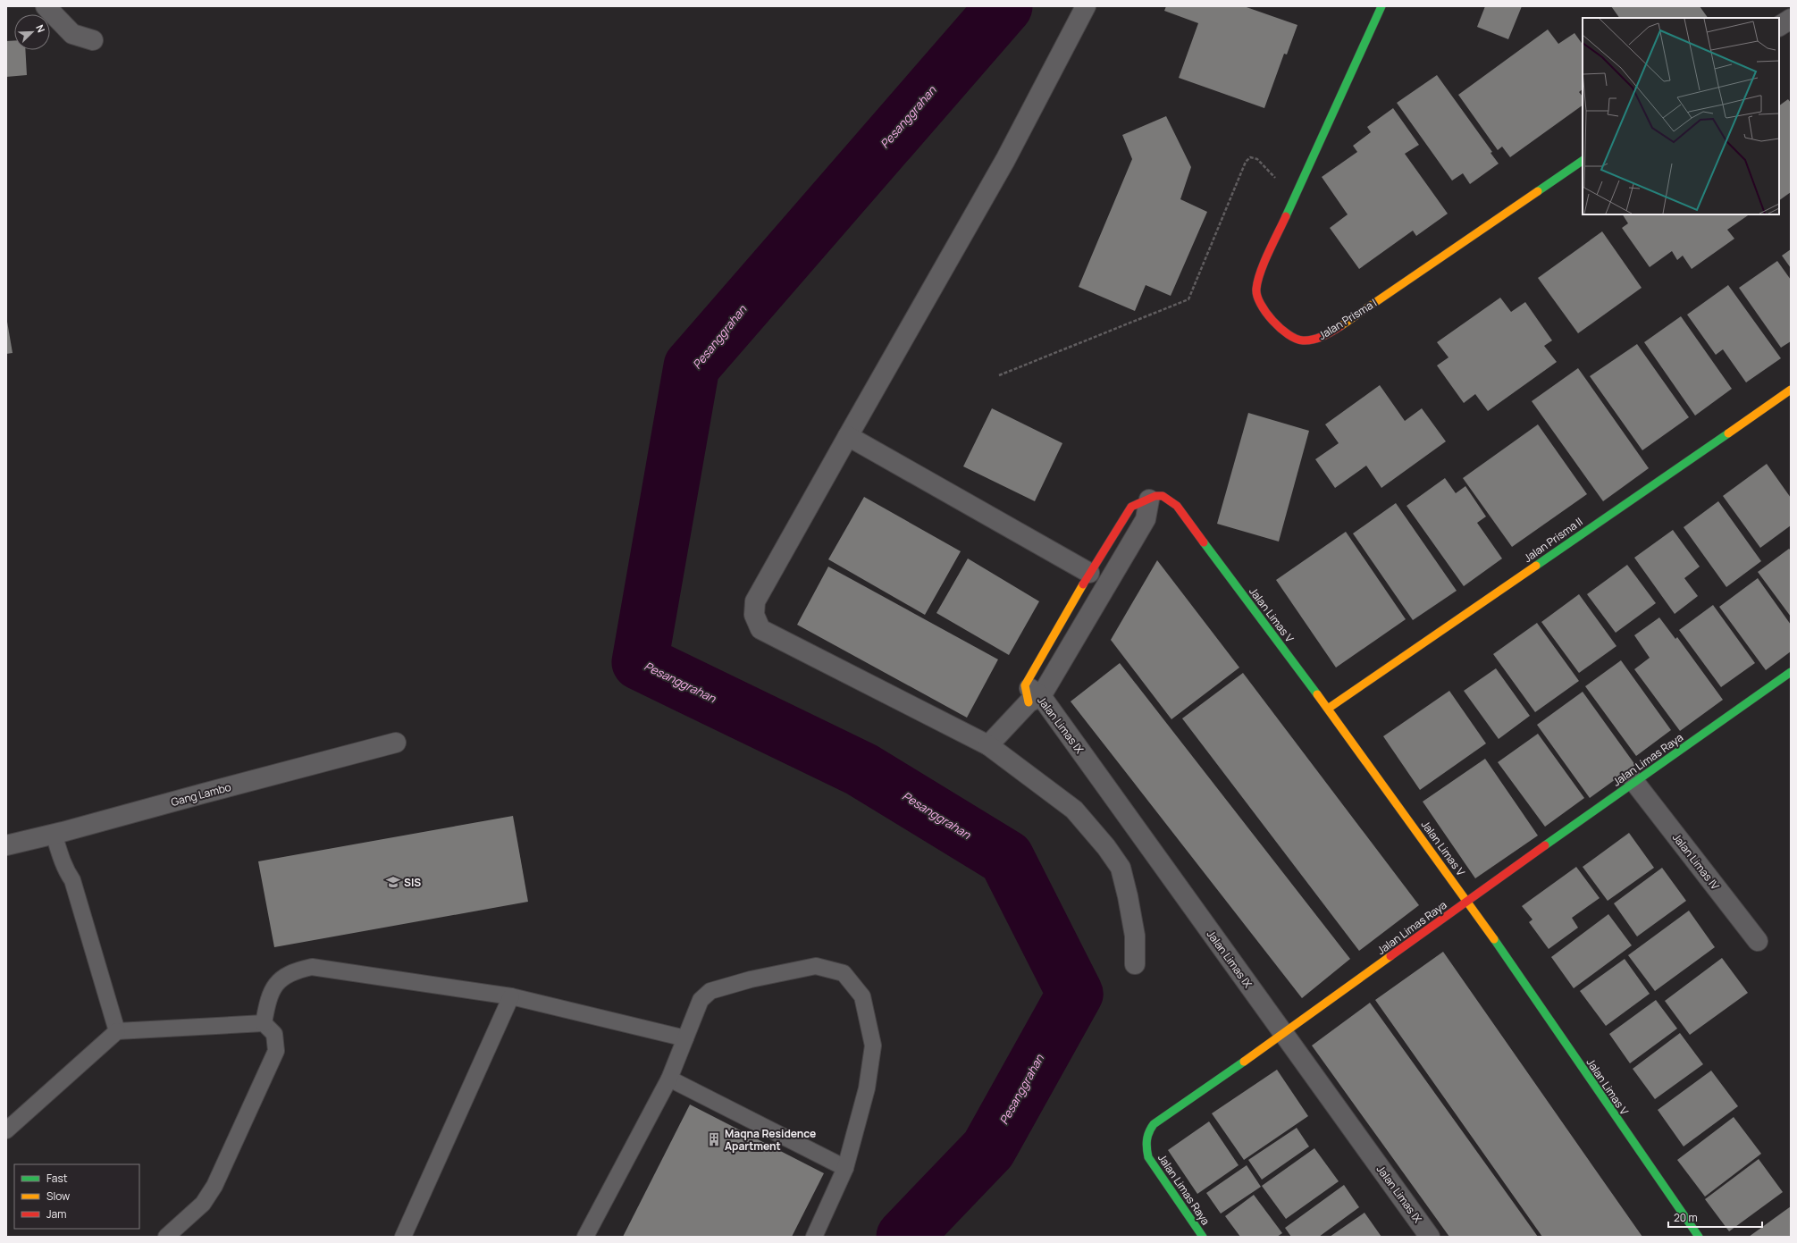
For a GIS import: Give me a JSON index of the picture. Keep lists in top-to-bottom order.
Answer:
{
  "streets": {
    "street": [
      "Jalan Prisma I",
      "Jalan Prisma II",
      "Jalan Limas V",
      "Jalan Limas IX",
      "Jalan Limas Raya",
      "Gang Lambo",
      "Jalan Limas IV"
    ]
  },
  "crossings": [
    ["Jalan Prisma II", "Jalan Limas V"],
    ["Jalan Limas V", "Jalan Limas IX"],
    ["Jalan Limas V", "Jalan Limas Raya"],
    ["Jalan Limas IX", "Jalan Limas Raya"],
    ["Jalan Limas Raya", "Jalan Limas IV"]
  ],
  "water": ["Pesanggrahan"],
  "places": {
    "school or university": ["SIS"],
    "building": ["Maqna Residence Apartment"]
  },
  "legend": ["Fast", "Slow", "Jam"],
  "scale_bar": "20 m",
  "north": "top right"
}
